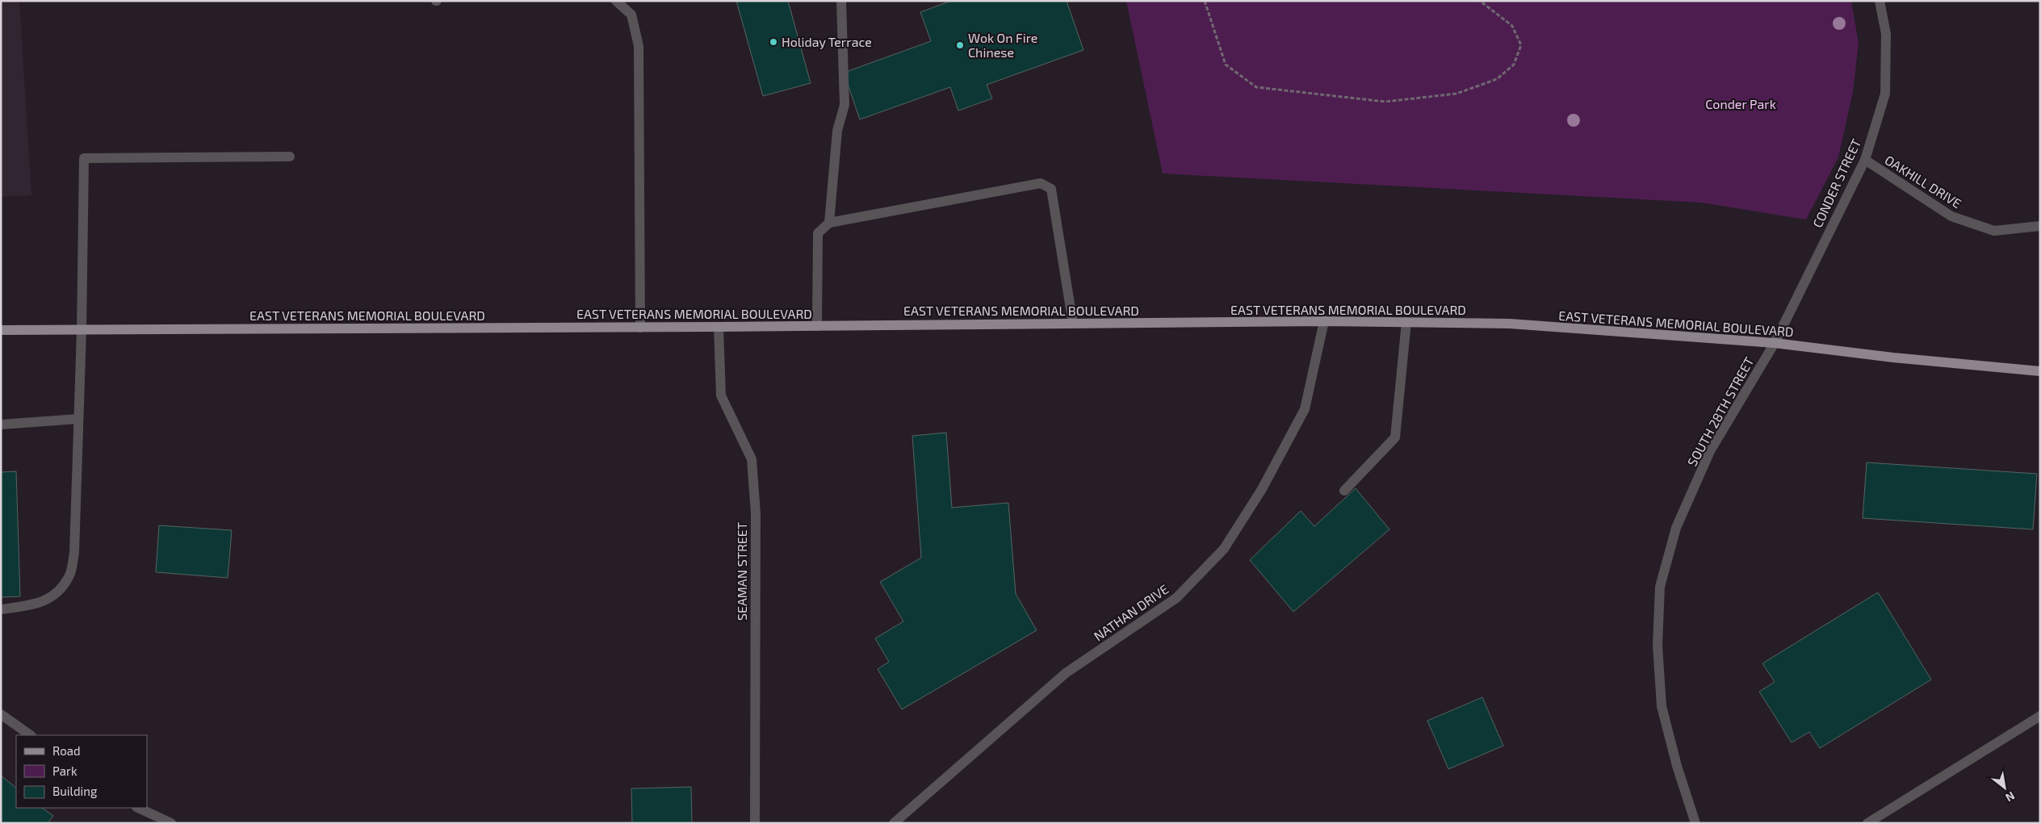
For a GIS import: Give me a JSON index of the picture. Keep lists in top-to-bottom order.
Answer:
{
  "streets": {
    "main road": ["EAST VETERANS MEMORIAL BOULEVARD"],
    "street": [
      "OAKHILL DRIVE",
      "CONDER STREET",
      "SOUTH 28TH STREET",
      "SEAMAN STREET",
      "NATHAN DRIVE"
    ]
  },
  "crossings": [
    ["OAKHILL DRIVE", "CONDER STREET"],
    ["CONDER STREET", "EAST VETERANS MEMORIAL BOULEVARD"],
    ["CONDER STREET", "SOUTH 28TH STREET"],
    ["EAST VETERANS MEMORIAL BOULEVARD", "SOUTH 28TH STREET"],
    ["EAST VETERANS MEMORIAL BOULEVARD", "SEAMAN STREET"],
    ["EAST VETERANS MEMORIAL BOULEVARD", "NATHAN DRIVE"]
  ],
  "parks": ["Conder Park"],
  "places": ["Holiday Terrace", "Wok On Fire Chinese"],
  "legend": ["Road", "Park", "Building"],
  "north": "bottom right"
}
